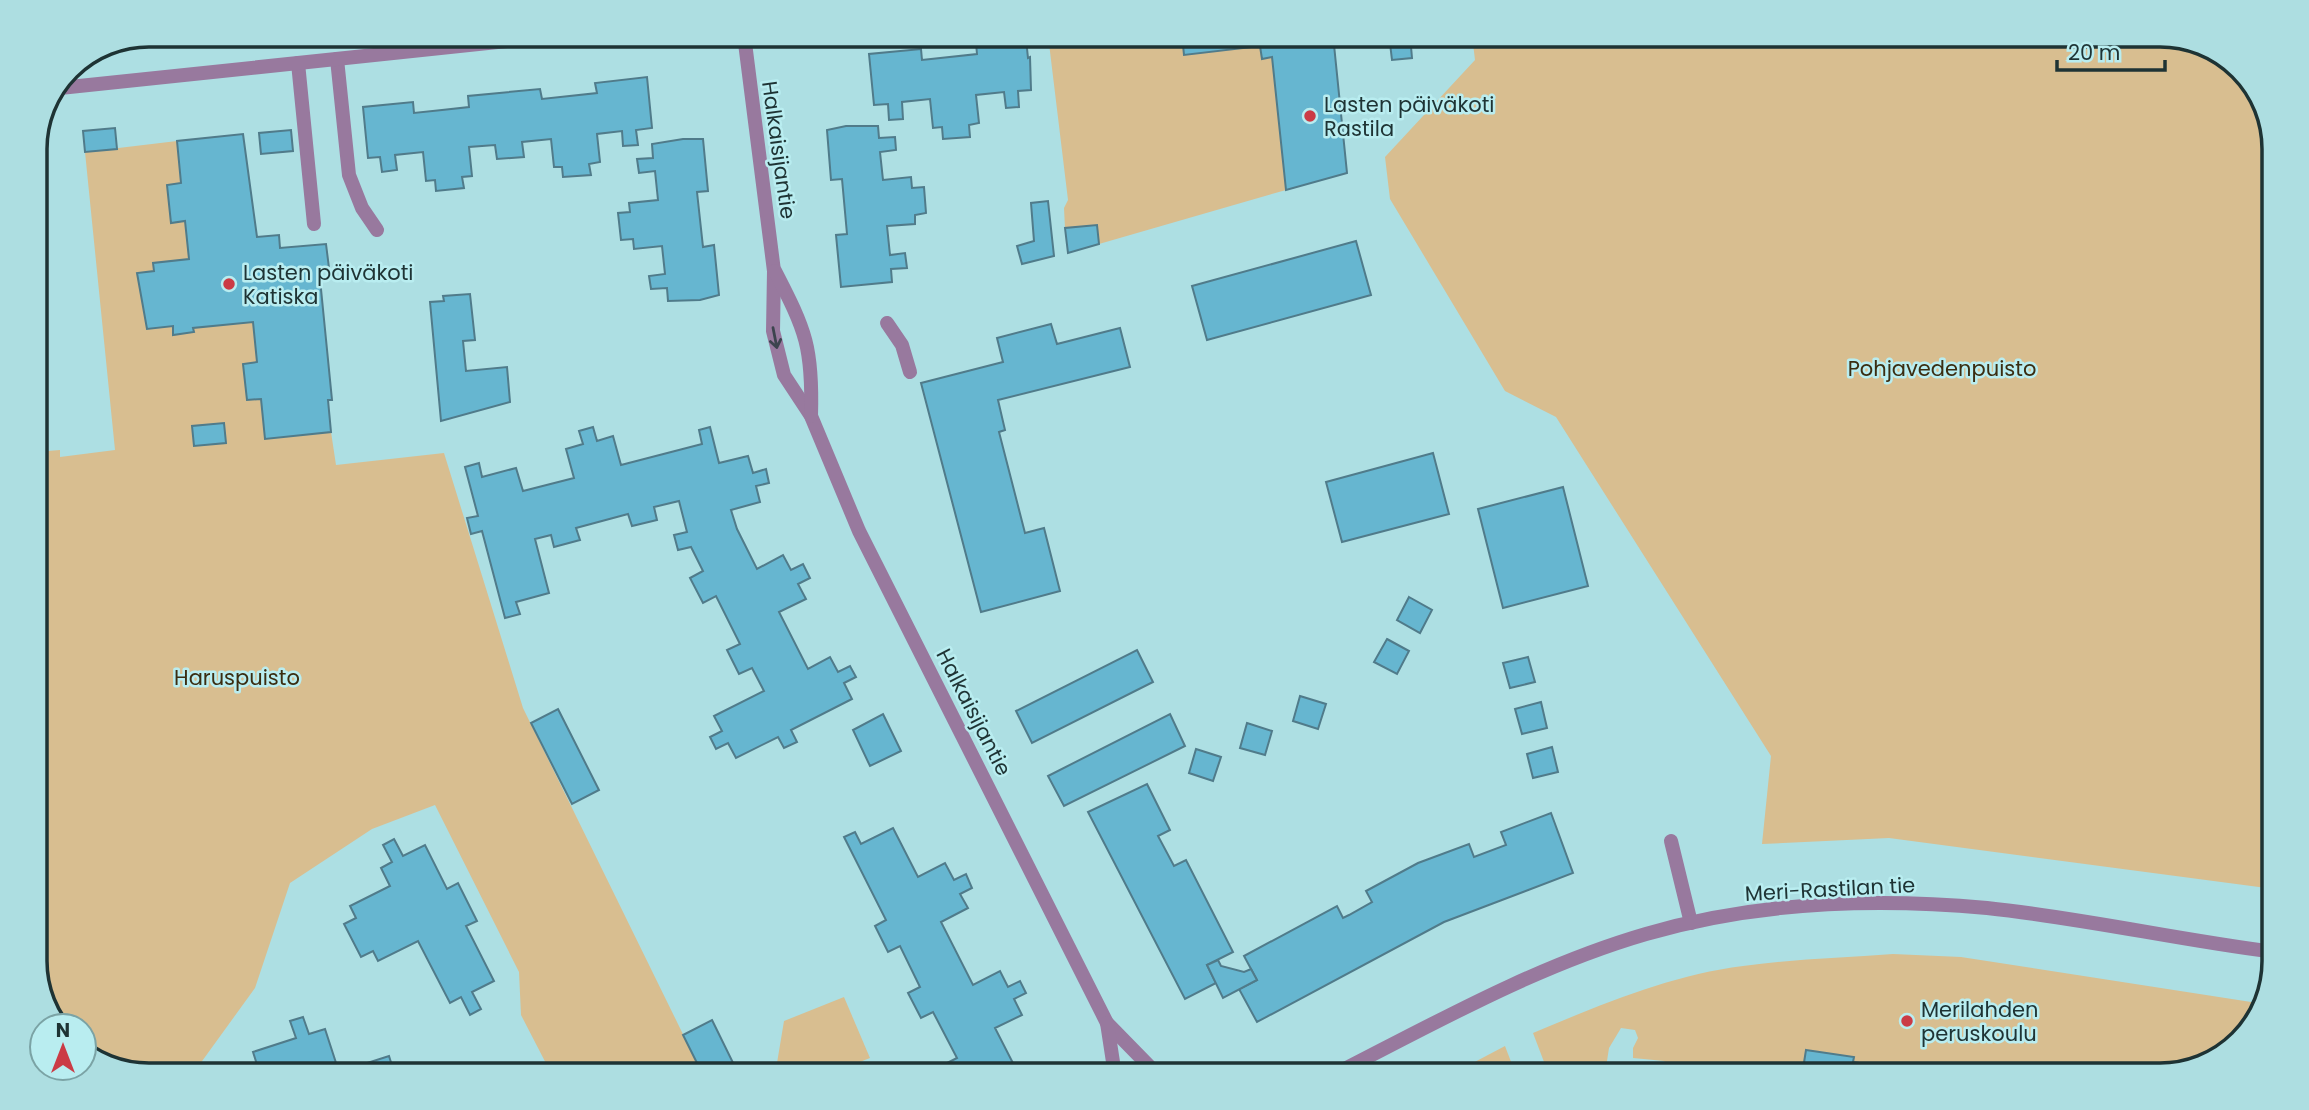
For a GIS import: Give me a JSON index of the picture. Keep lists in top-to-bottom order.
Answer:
{
  "streets": {
    "street": ["Halkaisijantie", "Meri-Rastilan tie"]
  },
  "parks": ["Pohjavedenpuisto", "Haruspuisto"],
  "places": ["Lasten päiväkoti Rastila", "Lasten päiväkoti Katiska", "Merilahden peruskoulu"],
  "scale_bar": "20 m",
  "north": "top"
}
